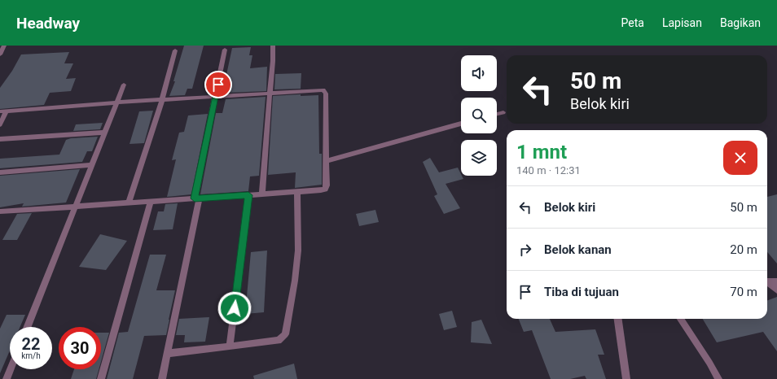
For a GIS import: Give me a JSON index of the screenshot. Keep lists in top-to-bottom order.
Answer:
{
  "page": {
    "header": "Headway",
    "nav": ["Peta", "Lapisan", "Bagikan"],
    "turn": ["50 m", "Belok kiri"],
    "heading": ["1 mnt", "140 m · 12:31"],
    "list": [
      {
        "name": "Belok kiri",
        "value": "50 m"
      },
      {
        "name": "Belok kanan",
        "value": "20 m"
      },
      {
        "name": "Tiba di tujuan",
        "value": "70 m"
      }
    ],
    "speed": "22 km/h",
    "limit": "30"
  }
}
